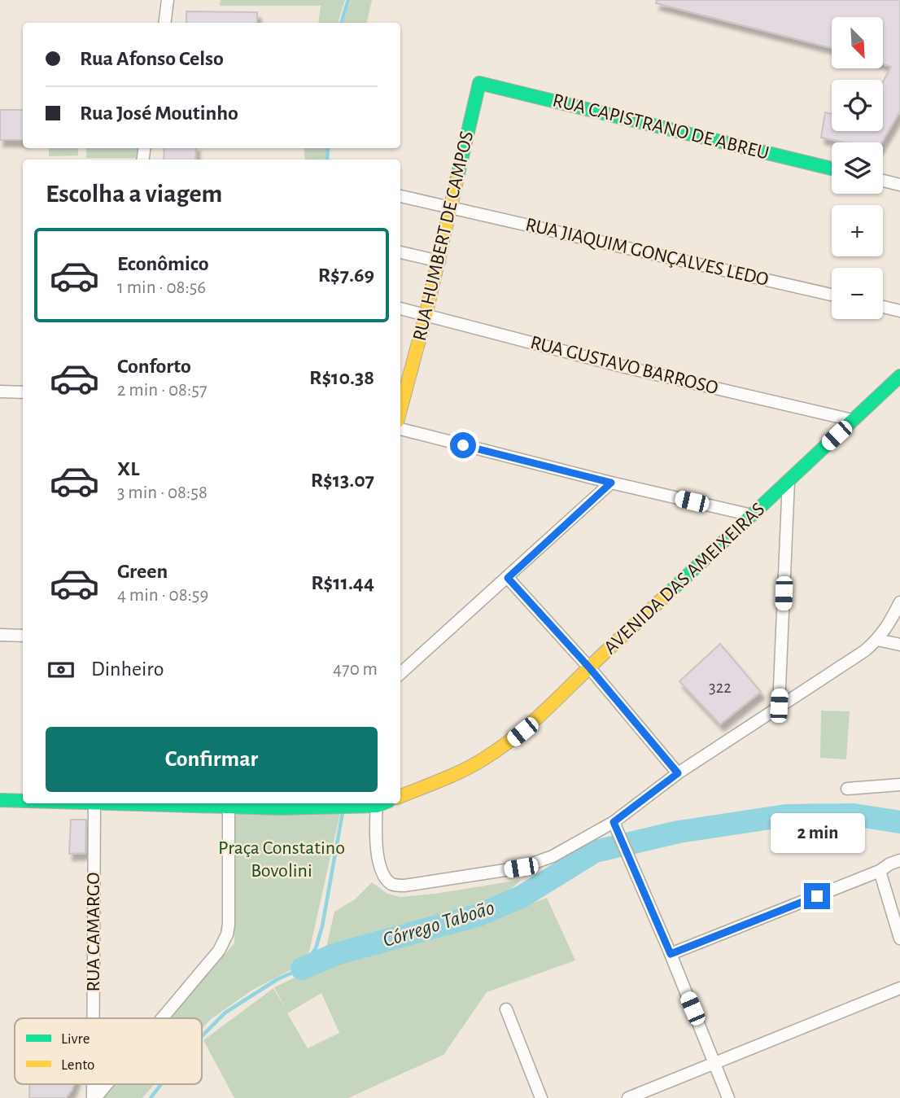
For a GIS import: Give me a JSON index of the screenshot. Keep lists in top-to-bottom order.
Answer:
{
  "streets": {
    "street": [
      "RUA CAPISTRANO DE ABREU",
      "RUA HUMBERT DE CAMPOS",
      "RUA JIAQUIM GONÇALVES LEDO",
      "RUA GUSTAVO BARROSO",
      "AVENIDA DAS AMEIXEIRAS",
      "RUA CAMARGO"
    ]
  },
  "crossings": [
    ["RUA CAPISTRANO DE ABREU", "RUA HUMBERT DE CAMPOS"],
    ["RUA HUMBERT DE CAMPOS", "RUA JIAQUIM GONÇALVES LEDO"],
    ["RUA HUMBERT DE CAMPOS", "RUA GUSTAVO BARROSO"],
    ["RUA GUSTAVO BARROSO", "AVENIDA DAS AMEIXEIRAS"]
  ],
  "water": ["Córrego Taboão"],
  "parks": ["Praça Constatino Bovolini"],
  "house_numbers": ["322"],
  "legend": ["Livre", "Lento"],
  "north": "bottom right",
  "page": {
    "map_buttons": ["+", "−"],
    "banner": ["Rua Afonso Celso", "Rua José Moutinho"],
    "heading": "Escolha a viagem",
    "list": [
      {
        "name": "Econômico",
        "note": "1 min · 08:56",
        "value": "R$7.69"
      },
      {
        "name": "Conforto",
        "note": "2 min · 08:57",
        "value": "R$10.38"
      },
      {
        "name": "XL",
        "note": "3 min · 08:58",
        "value": "R$13.07"
      },
      {
        "name": "Green",
        "note": "4 min · 08:59",
        "value": "R$11.44"
      }
    ],
    "pay": ["Dinheiro", "470 m"],
    "buttons": "Confirmar",
    "bubble": "2 min"
  }
}
